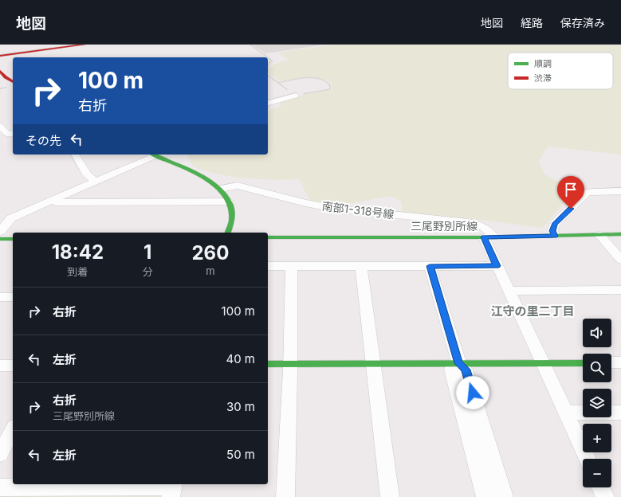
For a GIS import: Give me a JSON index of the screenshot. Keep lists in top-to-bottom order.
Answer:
{
  "streets": {
    "main road": ["三尾野別所線"],
    "street": ["南部1-318号線"]
  },
  "crossings": [
    ["南部1-318号線", "三尾野別所線"]
  ],
  "districts": ["江守の里二丁目"],
  "legend": ["順調", "渋滞"],
  "page": {
    "header": "地図",
    "nav": ["地図", "経路", "保存済み"],
    "turn": ["100 m", "右折"],
    "then": "その先",
    "eta": [
      "18:42",
      "到着",
      "1",
      "分",
      "260",
      "m"
    ],
    "list": [
      {
        "name": "右折",
        "value": "100 m"
      },
      {
        "name": "左折",
        "value": "40 m"
      },
      {
        "name": "右折",
        "note": "三尾野別所線",
        "value": "30 m"
      },
      {
        "name": "左折",
        "value": "50 m"
      }
    ],
    "map_buttons": ["+", "−"]
  }
}
